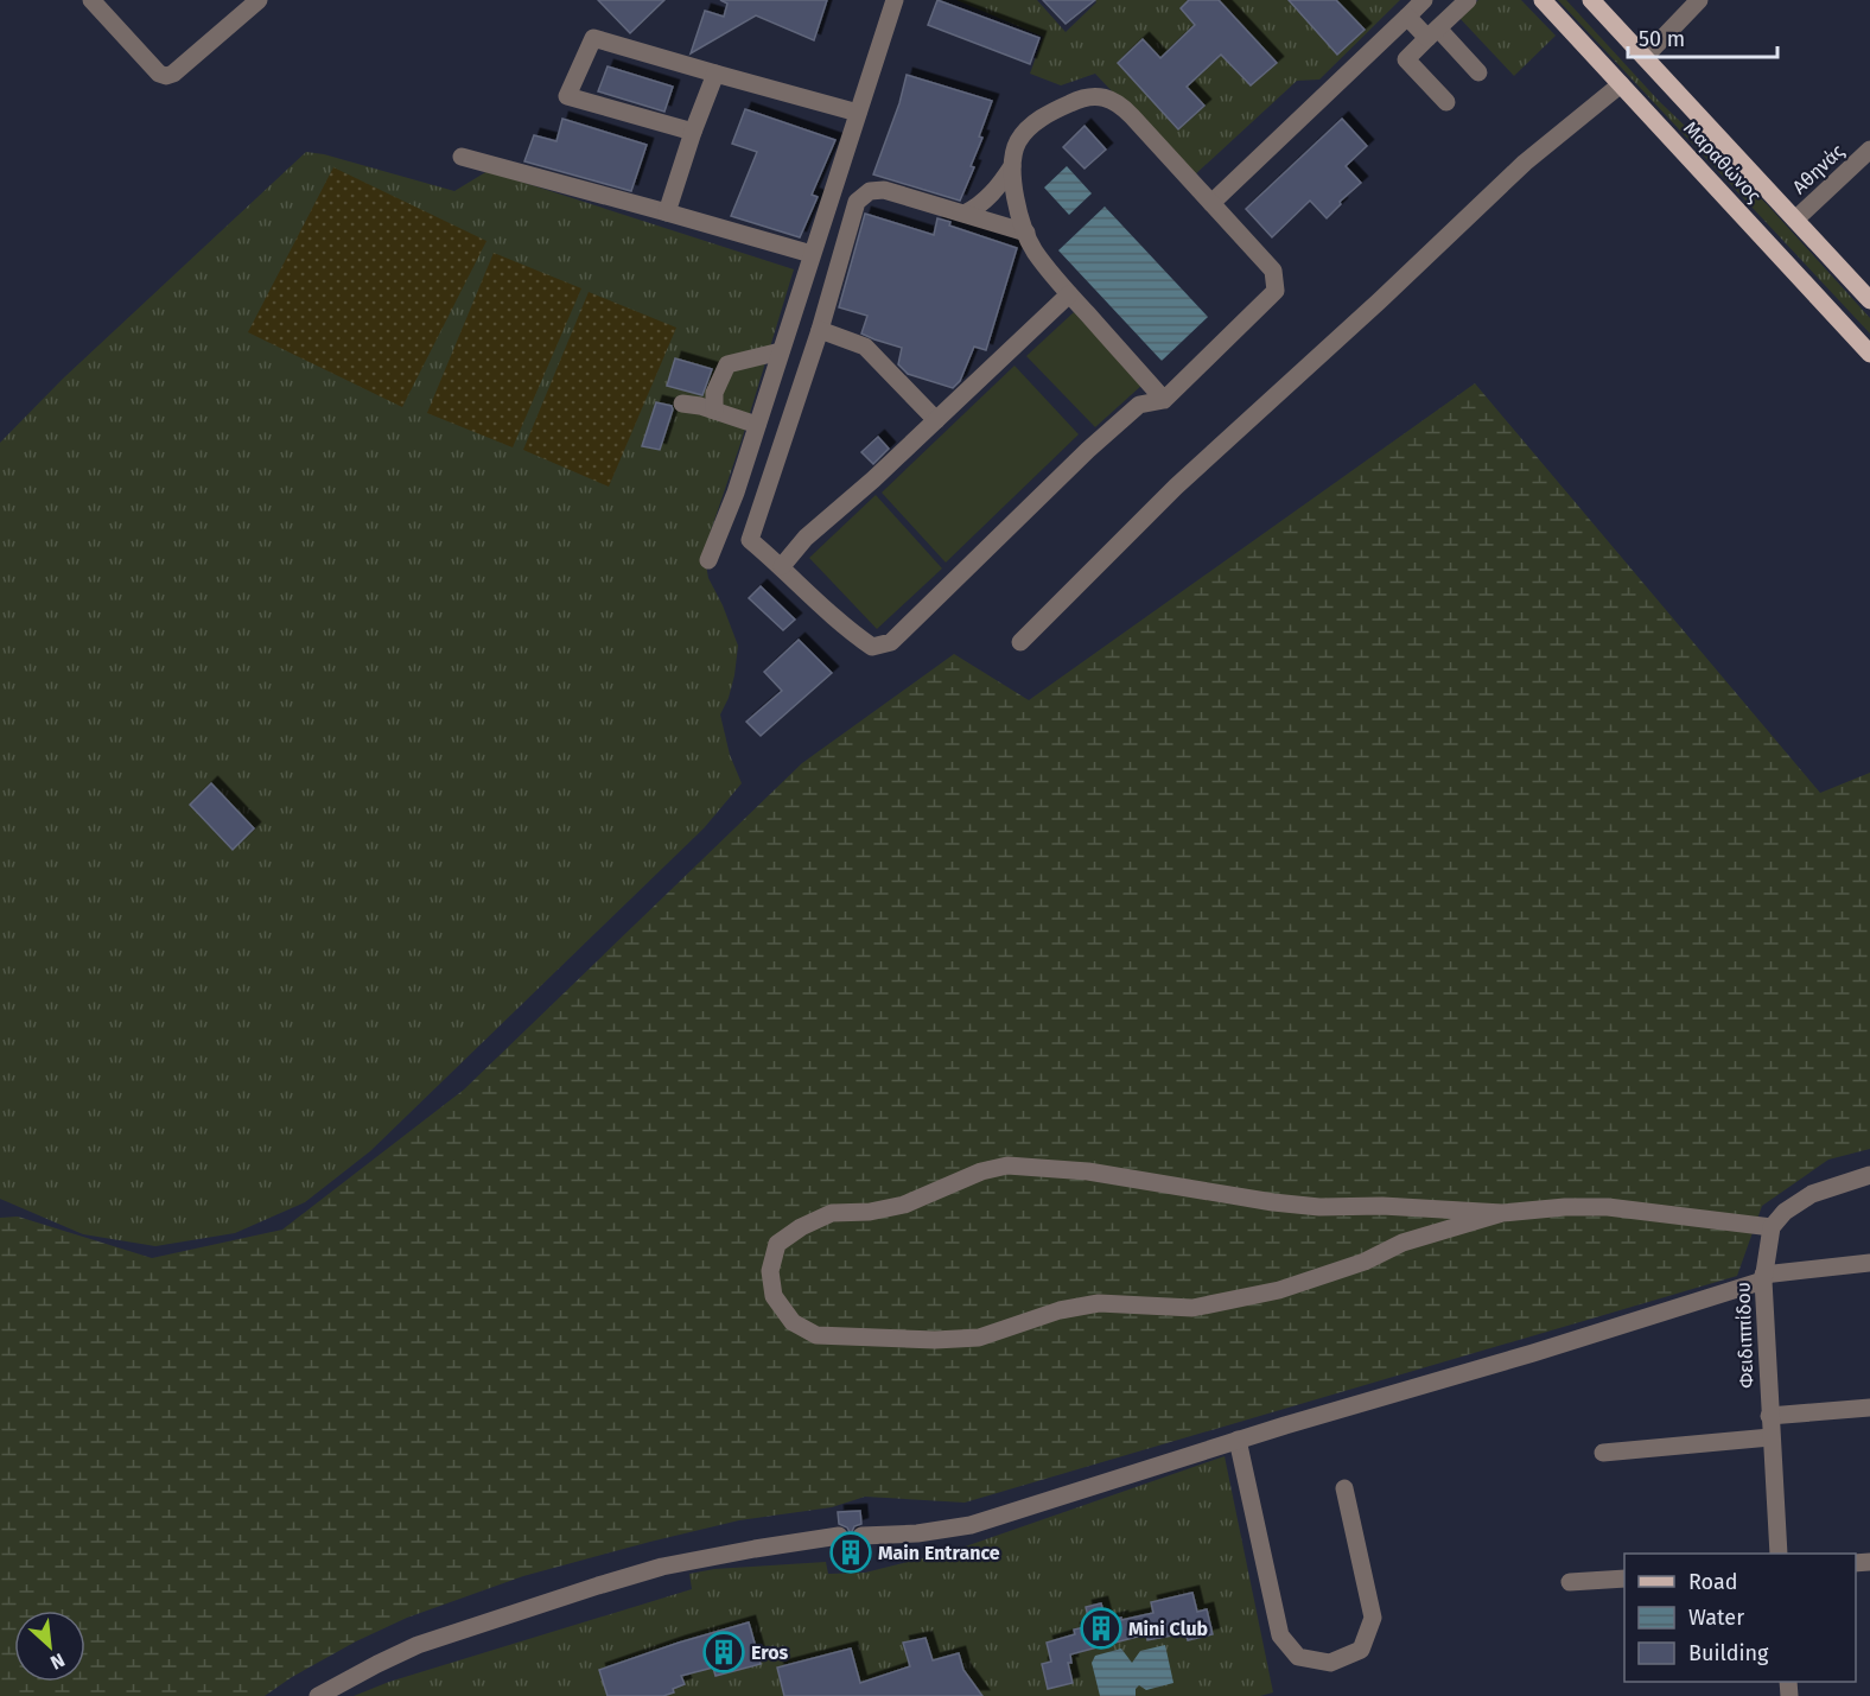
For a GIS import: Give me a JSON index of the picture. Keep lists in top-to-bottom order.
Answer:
{
  "streets": {
    "main road": ["Μαραθώνος"],
    "street": ["Αθηνάς", "Φειδιππίδου"]
  },
  "crossings": [
    ["Μαραθώνος", "Αθηνάς"]
  ],
  "places": {
    "building": ["Main Entrance", "Mini Club", "Eros"]
  },
  "legend": ["Road", "Water", "Building"],
  "scale_bar": "50 m",
  "north": "bottom right"
}
